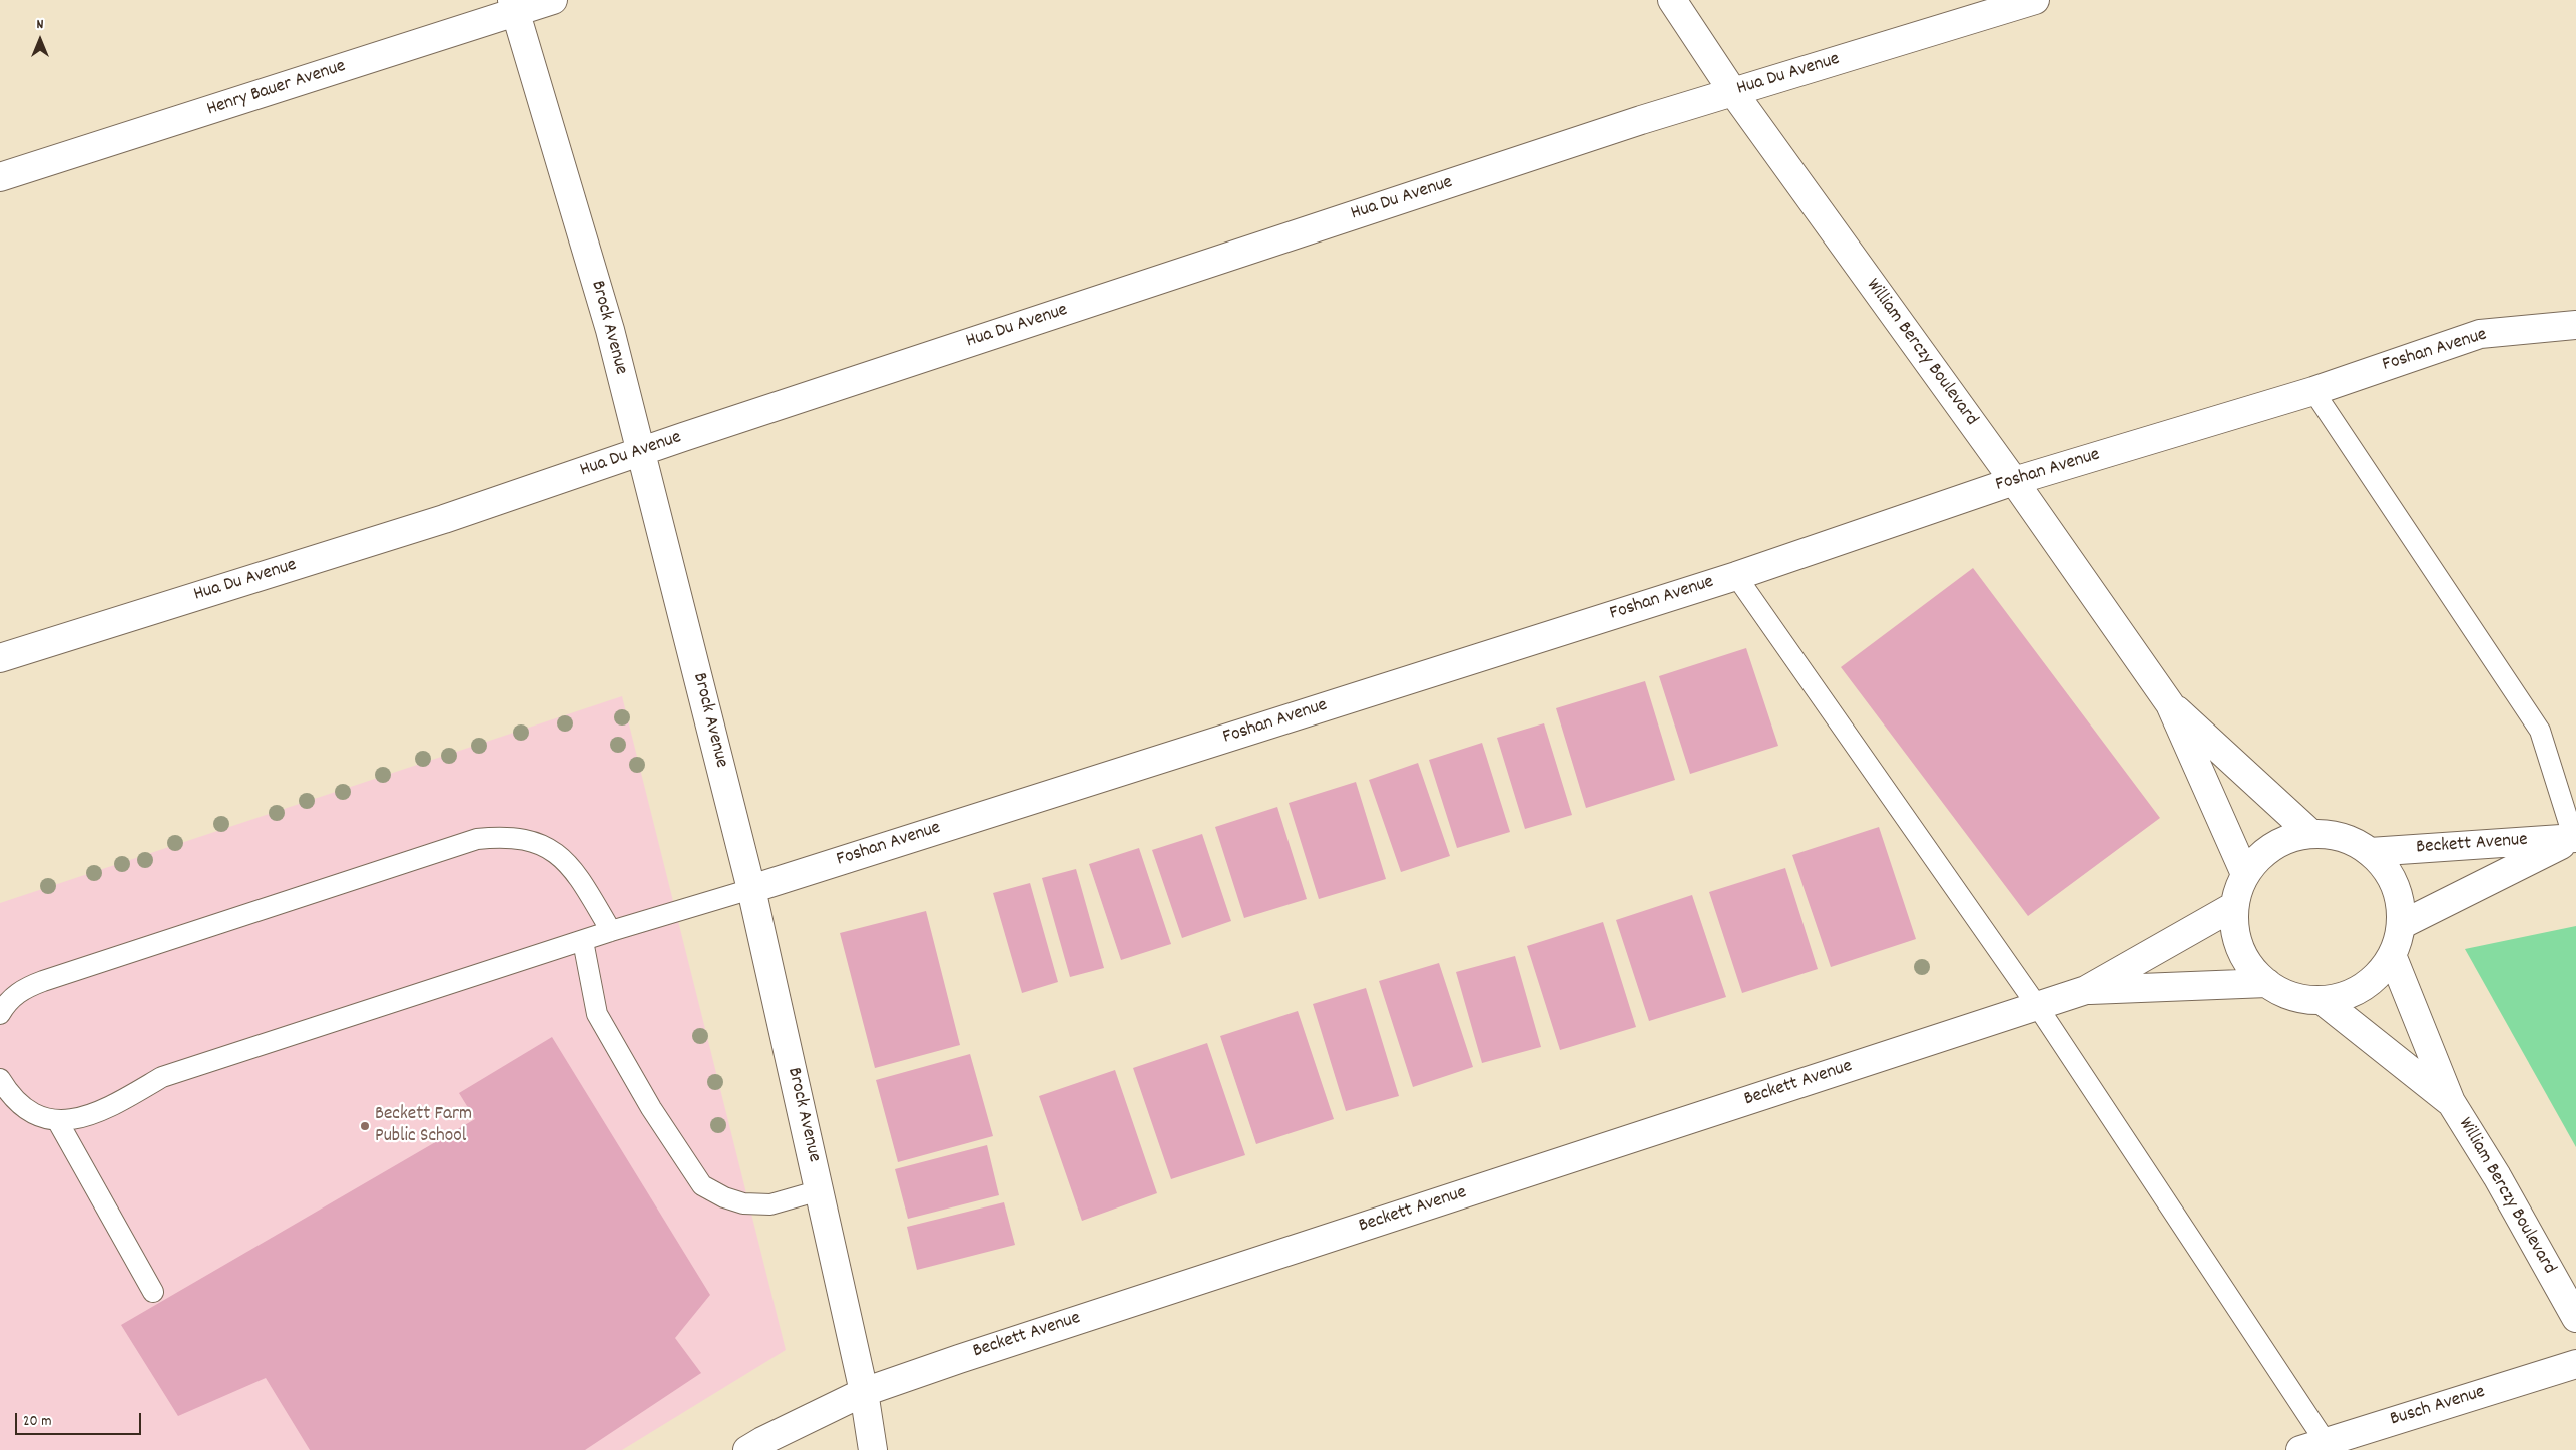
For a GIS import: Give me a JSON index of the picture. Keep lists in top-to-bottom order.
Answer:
{
  "streets": {
    "street": [
      "Hua Du Avenue",
      "Henry Bauer Avenue",
      "Brock Avenue",
      "Foshan Avenue",
      "William Berczy Boulevard",
      "Beckett Avenue",
      "Busch Avenue"
    ]
  },
  "crossings": [
    ["Hua Du Avenue", "Brock Avenue"],
    ["Hua Du Avenue", "William Berczy Boulevard"],
    ["Henry Bauer Avenue", "Brock Avenue"],
    ["Brock Avenue", "Foshan Avenue"],
    ["Brock Avenue", "Beckett Avenue"],
    ["Foshan Avenue", "William Berczy Boulevard"],
    ["William Berczy Boulevard", "Beckett Avenue"]
  ],
  "places": ["Beckett Farm Public School"],
  "scale_bar": "20 m",
  "north": "top"
}
